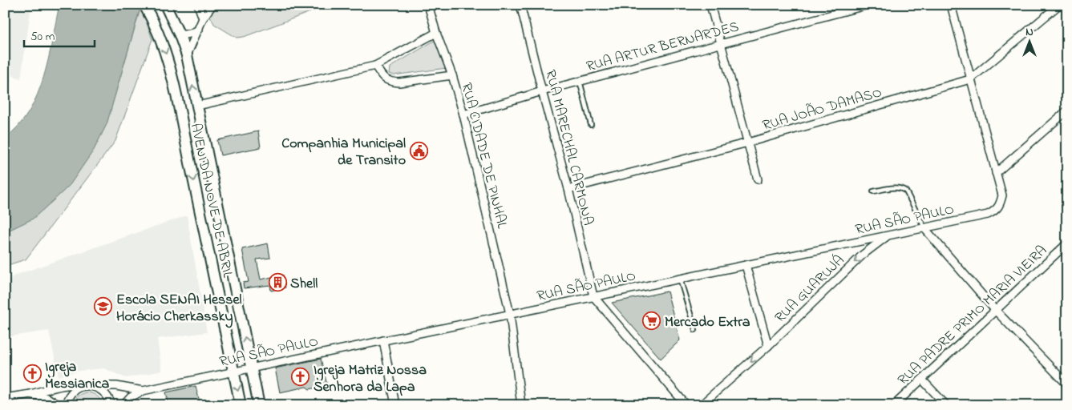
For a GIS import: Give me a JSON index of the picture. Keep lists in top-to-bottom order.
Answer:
{
  "streets": {
    "main road": ["AVENIDA NOVE DE ABRIL"],
    "street": [
      "RUA ARTUR BERNARDES",
      "RUA JOÃO DAMASO",
      "RUA MARECHAL CARMONA",
      "RUA CIDADE DE PINHAL",
      "RUA SÃO PAULO",
      "RUA GUARUJÁ",
      "RUA PADRE PRIMO MARIA VIEIRA"
    ]
  },
  "crossings": [
    ["RUA ARTUR BERNARDES", "RUA MARECHAL CARMONA"],
    ["RUA ARTUR BERNARDES", "RUA CIDADE DE PINHAL"],
    ["RUA JOÃO DAMASO", "RUA MARECHAL CARMONA"],
    ["RUA JOÃO DAMASO", "RUA SÃO PAULO"],
    ["RUA MARECHAL CARMONA", "RUA SÃO PAULO"],
    ["RUA CIDADE DE PINHAL", "RUA SÃO PAULO"],
    ["AVENIDA NOVE DE ABRIL", "RUA SÃO PAULO"],
    ["RUA SÃO PAULO", "RUA GUARUJÁ"]
  ],
  "one_way": ["RUA GUARUJÁ"],
  "places": {
    "public building": ["Companhia Municipal de Transito"],
    "building": ["Shell"],
    "school or university": ["Escola SENAI Hessel Horácio Cherkassky"],
    "supermarket": ["Mercado Extra"],
    "church": ["Igreja Messianica", "Igreja Matriz Nossa Senhora da Lapa"]
  },
  "scale_bar": "50 m",
  "north": "top"
}
